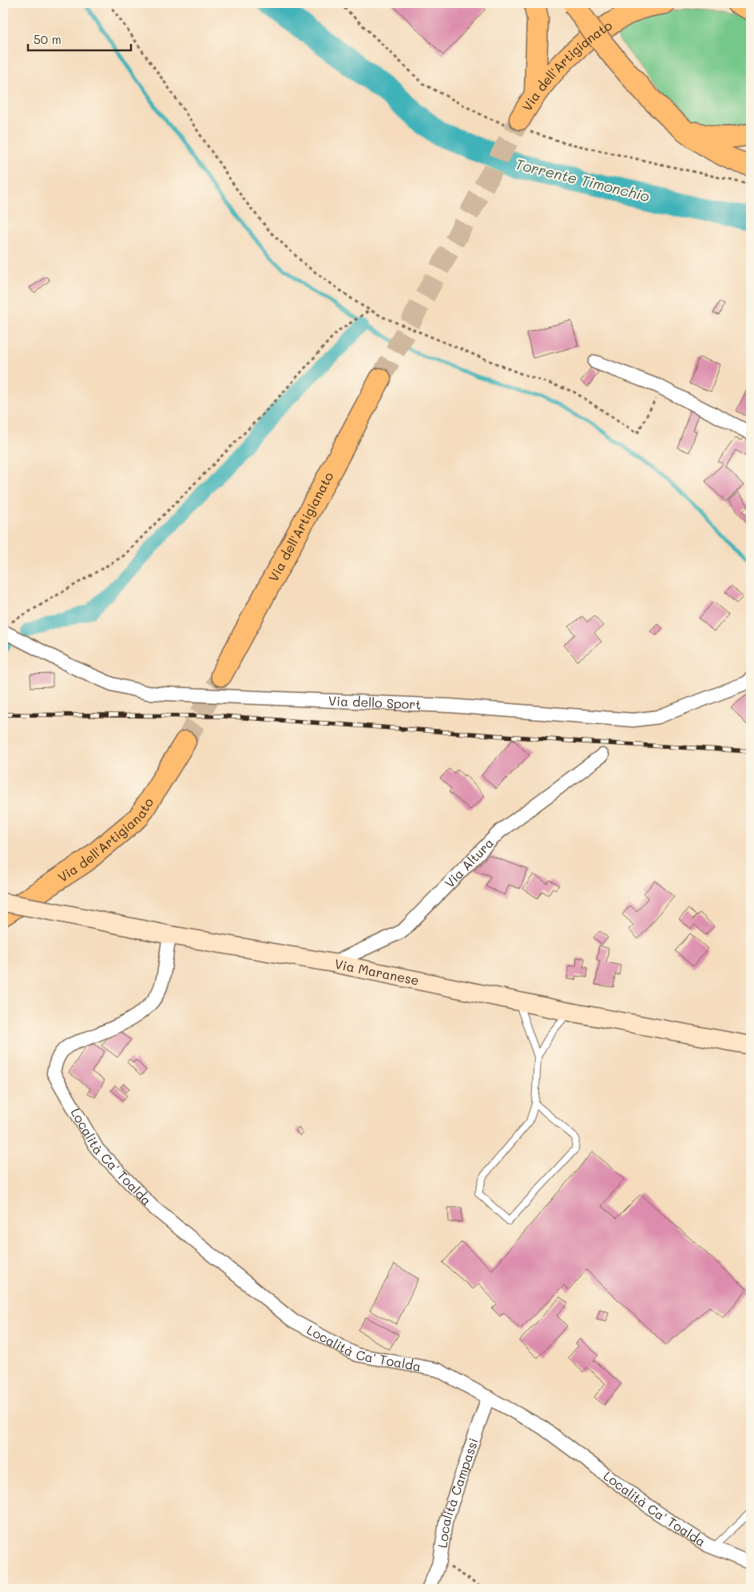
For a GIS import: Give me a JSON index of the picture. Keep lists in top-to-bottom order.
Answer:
{
  "streets": {
    "highway": ["Via dell'Artigianato"],
    "main road": ["Via Maranese"],
    "street": [
      "Via dello Sport",
      "Via Altura",
      "Località Ca' Toalda",
      "Località Campassi"
    ]
  },
  "crossings": [
    ["Via Altura", "Via Maranese"],
    ["Via Maranese", "Località Ca' Toalda"],
    ["Località Ca' Toalda", "Località Campassi"]
  ],
  "water": ["Torrente Timonchio"],
  "scale_bar": "50 m"
}
